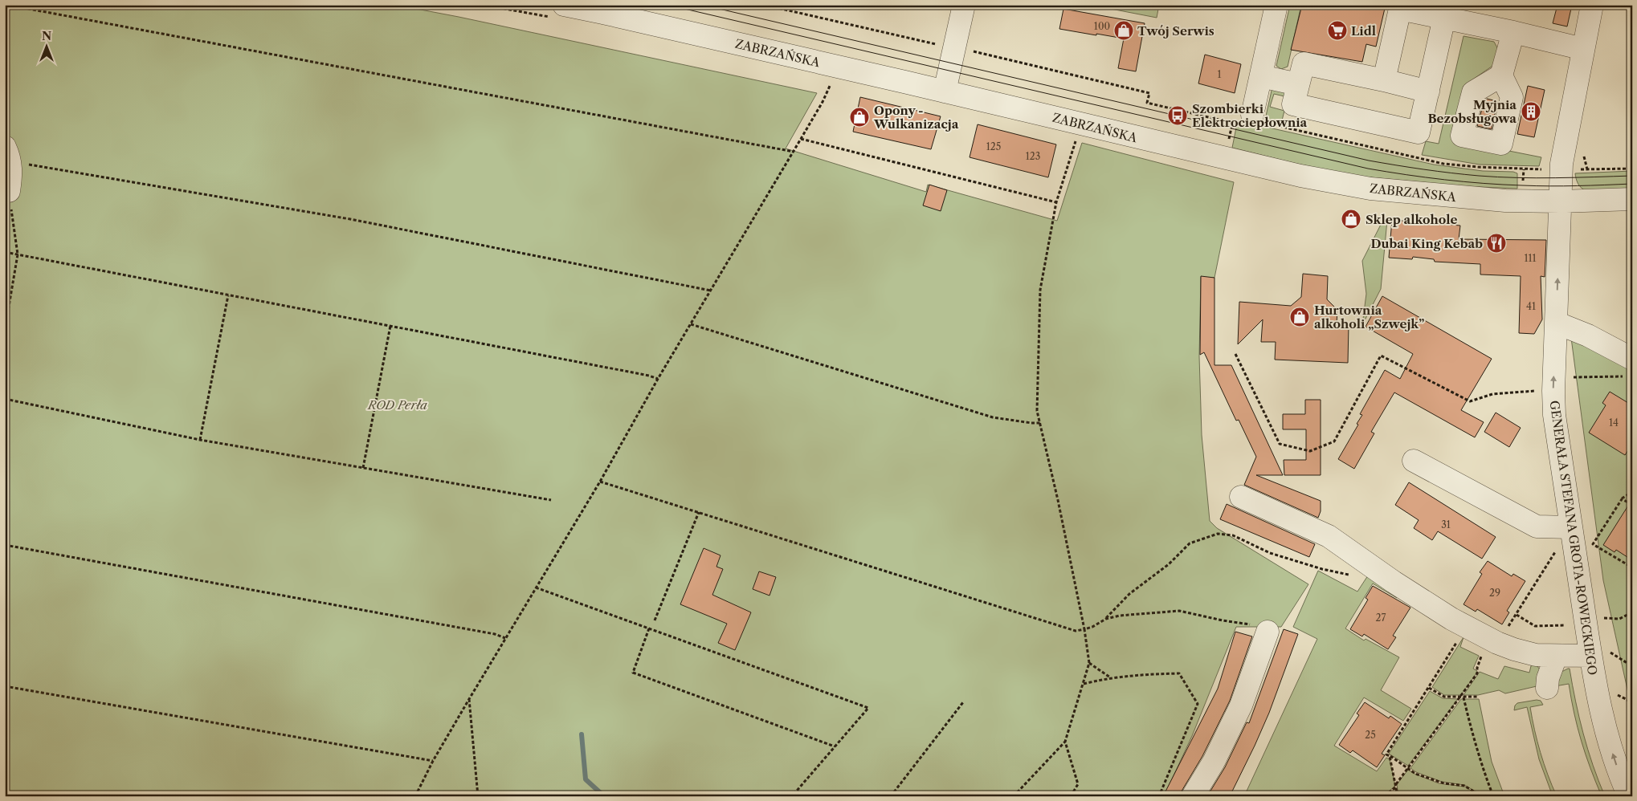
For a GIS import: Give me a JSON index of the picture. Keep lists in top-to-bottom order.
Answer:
{
  "streets": {
    "street": ["ZABRZAŃSKA", "GENERAŁA STEFANA GROTA-ROWECKIEGO"]
  },
  "crossings": [
    ["ZABRZAŃSKA", "GENERAŁA STEFANA GROTA-ROWECKIEGO"]
  ],
  "one_way": ["GENERAŁA STEFANA GROTA-ROWECKIEGO"],
  "parks": ["ROD Perła"],
  "places": {
    "shop": [
      "Twój Serwis",
      "Opony - Wulkanizacja",
      "Sklep alkohole",
      "Hurtownia alkoholi „Szwejk”"
    ],
    "supermarket": ["Lidl"],
    "building": ["Myjnia Bezobsługowa"],
    "bus stop": ["Szombierki Elektrociepłownia"],
    "restaurant": ["Dubai King Kebab"]
  },
  "house_numbers": [
    "100",
    "1",
    "125",
    "123",
    "111",
    "41",
    "14",
    "31",
    "29",
    "27",
    "25"
  ],
  "north": "top"
}
